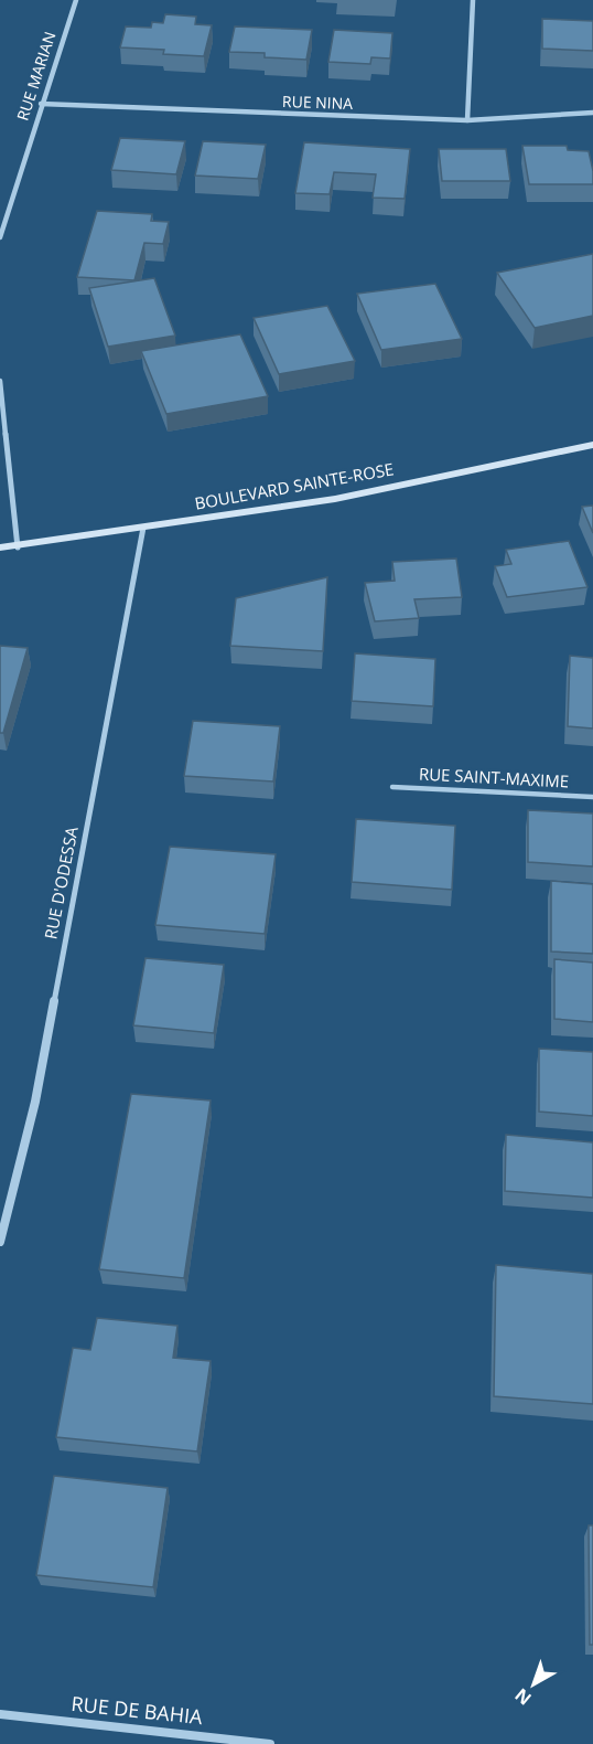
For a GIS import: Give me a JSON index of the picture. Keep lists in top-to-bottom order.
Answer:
{
  "streets": {
    "street": [
      "RUE MARIAN",
      "RUE NINA",
      "BOULEVARD SAINTE-ROSE",
      "RUE D'ODESSA",
      "RUE DE BAHIA"
    ],
    "lane": ["RUE SAINT-MAXIME"]
  },
  "crossings": [
    ["RUE MARIAN", "RUE NINA"],
    ["BOULEVARD SAINTE-ROSE", "RUE D'ODESSA"]
  ],
  "north": "bottom left"
}
